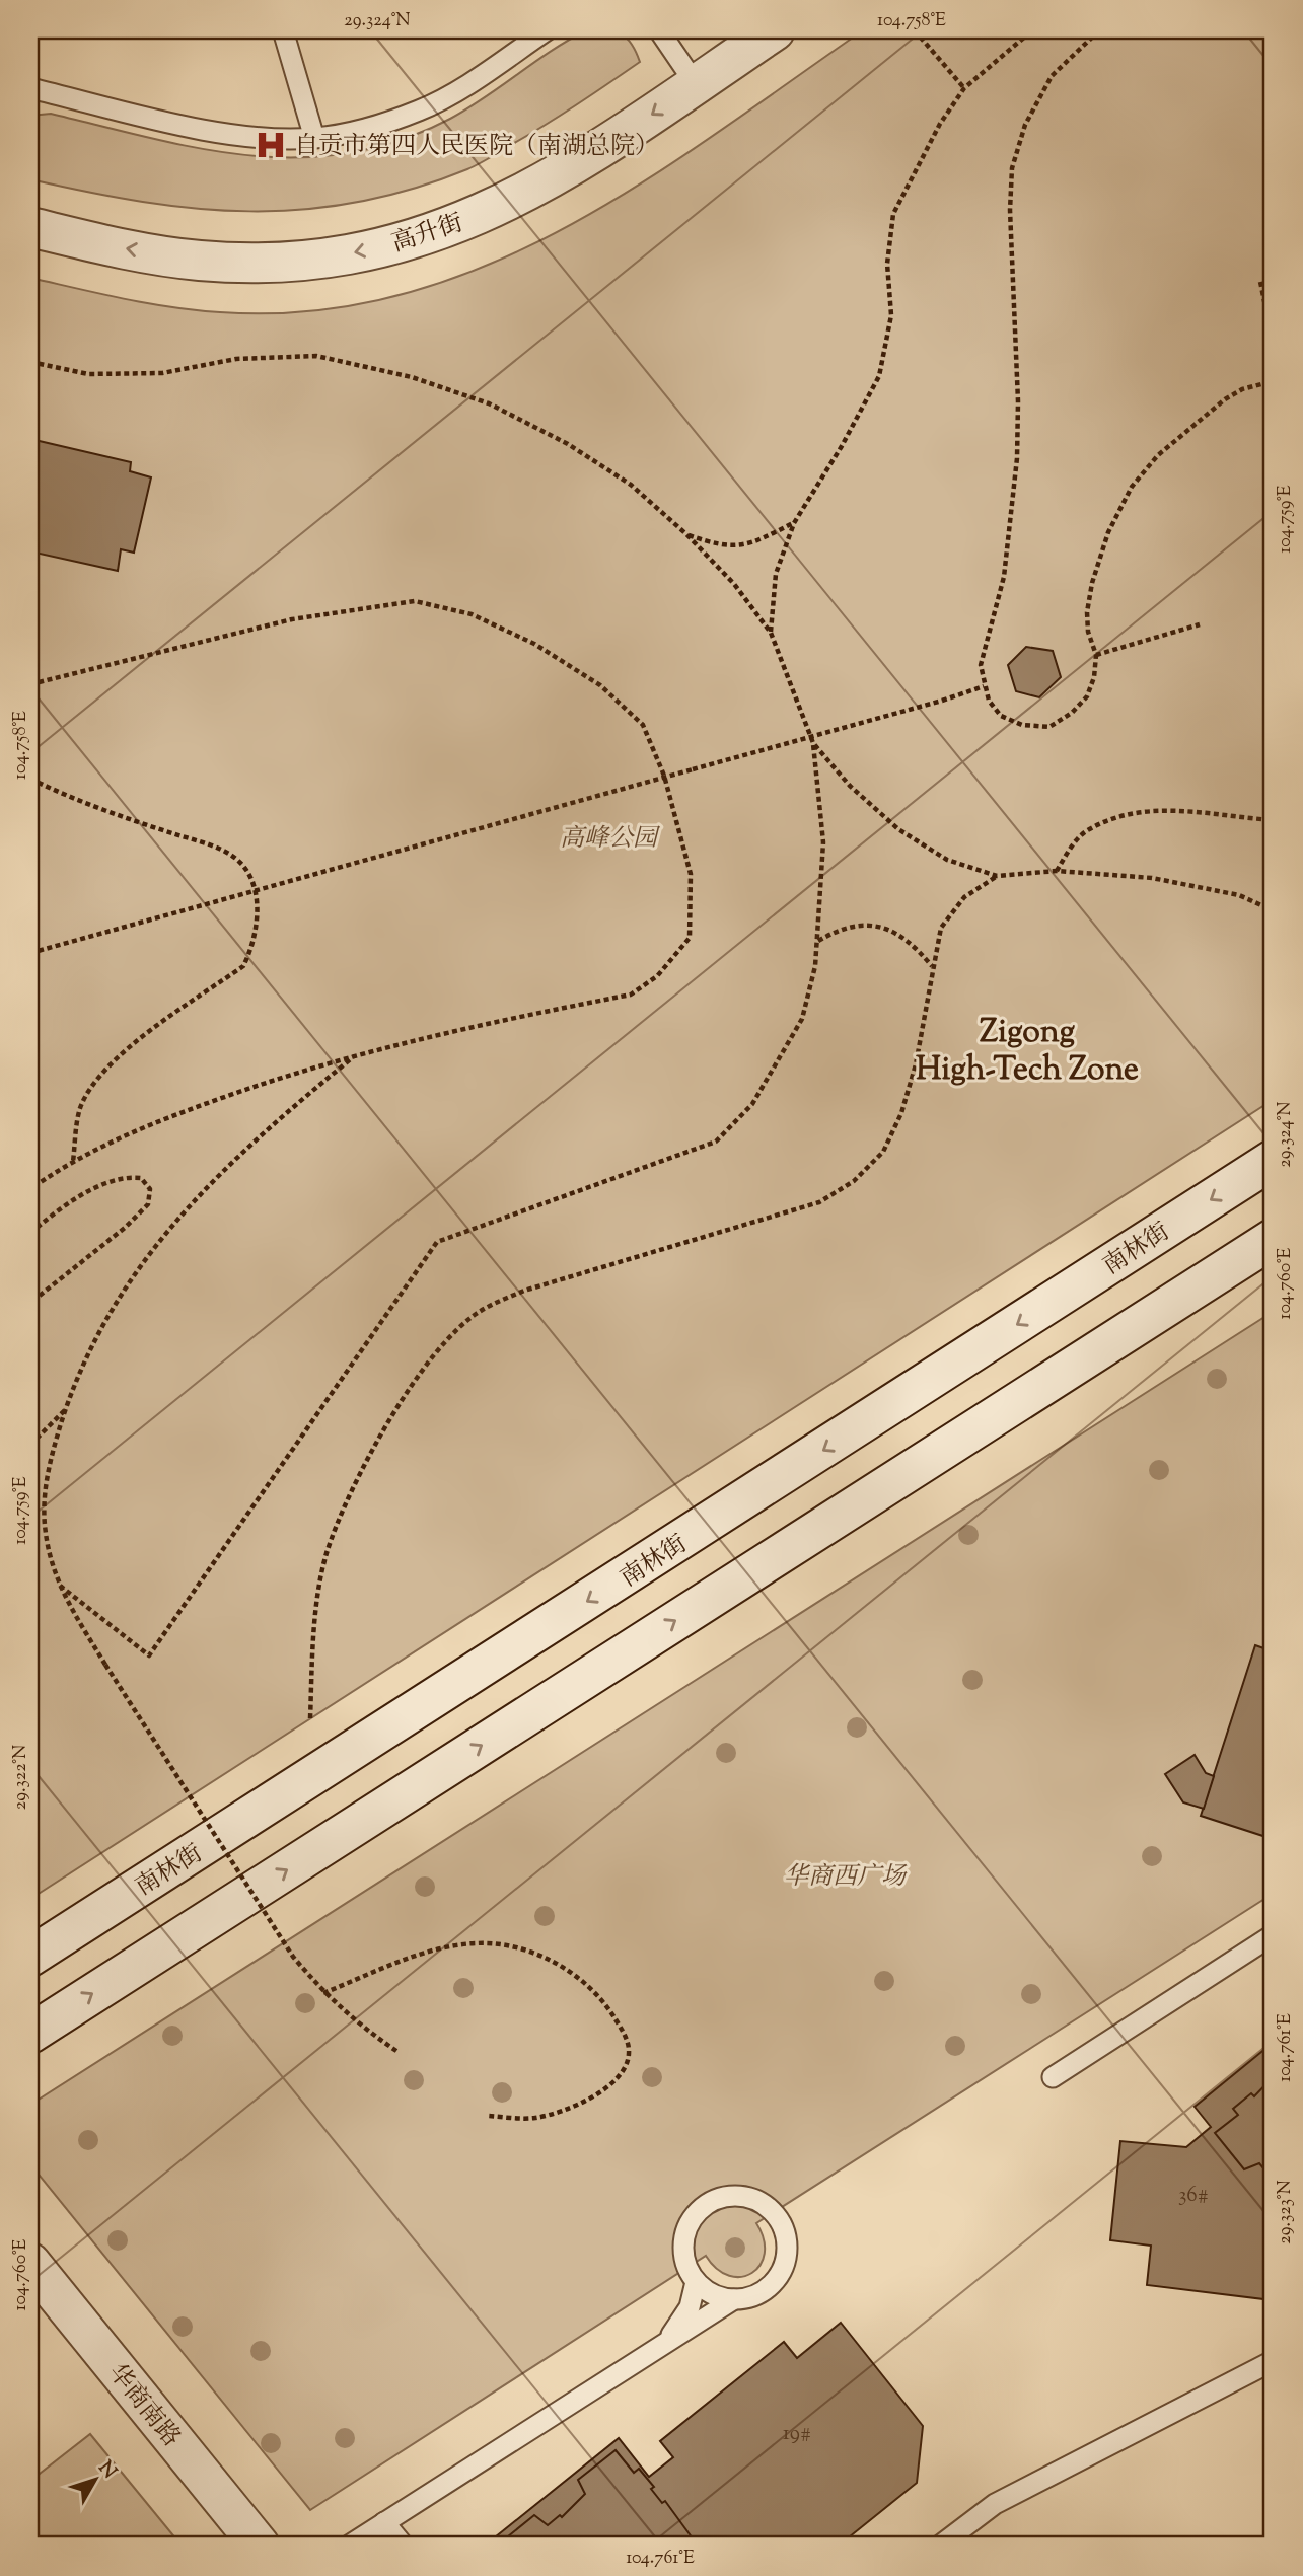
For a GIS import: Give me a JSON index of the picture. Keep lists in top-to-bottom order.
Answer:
{
  "streets": {
    "main road": ["高升街", "南林街", "华商南路"]
  },
  "one_way": ["高升街"],
  "districts": ["Zigong High-Tech Zone"],
  "parks": ["高峰公园", "华商西广场"],
  "places": {
    "hospital": ["自贡市第四人民医院（南湖总院）"]
  },
  "house_numbers": ["36#", "19#"],
  "north": "top right",
  "coordinates": [
    "29.324°N",
    "104.758°E",
    "104.759°E",
    "104.760°E",
    "29.322°N",
    "104.761°E",
    "29.323°N"
  ]
}
